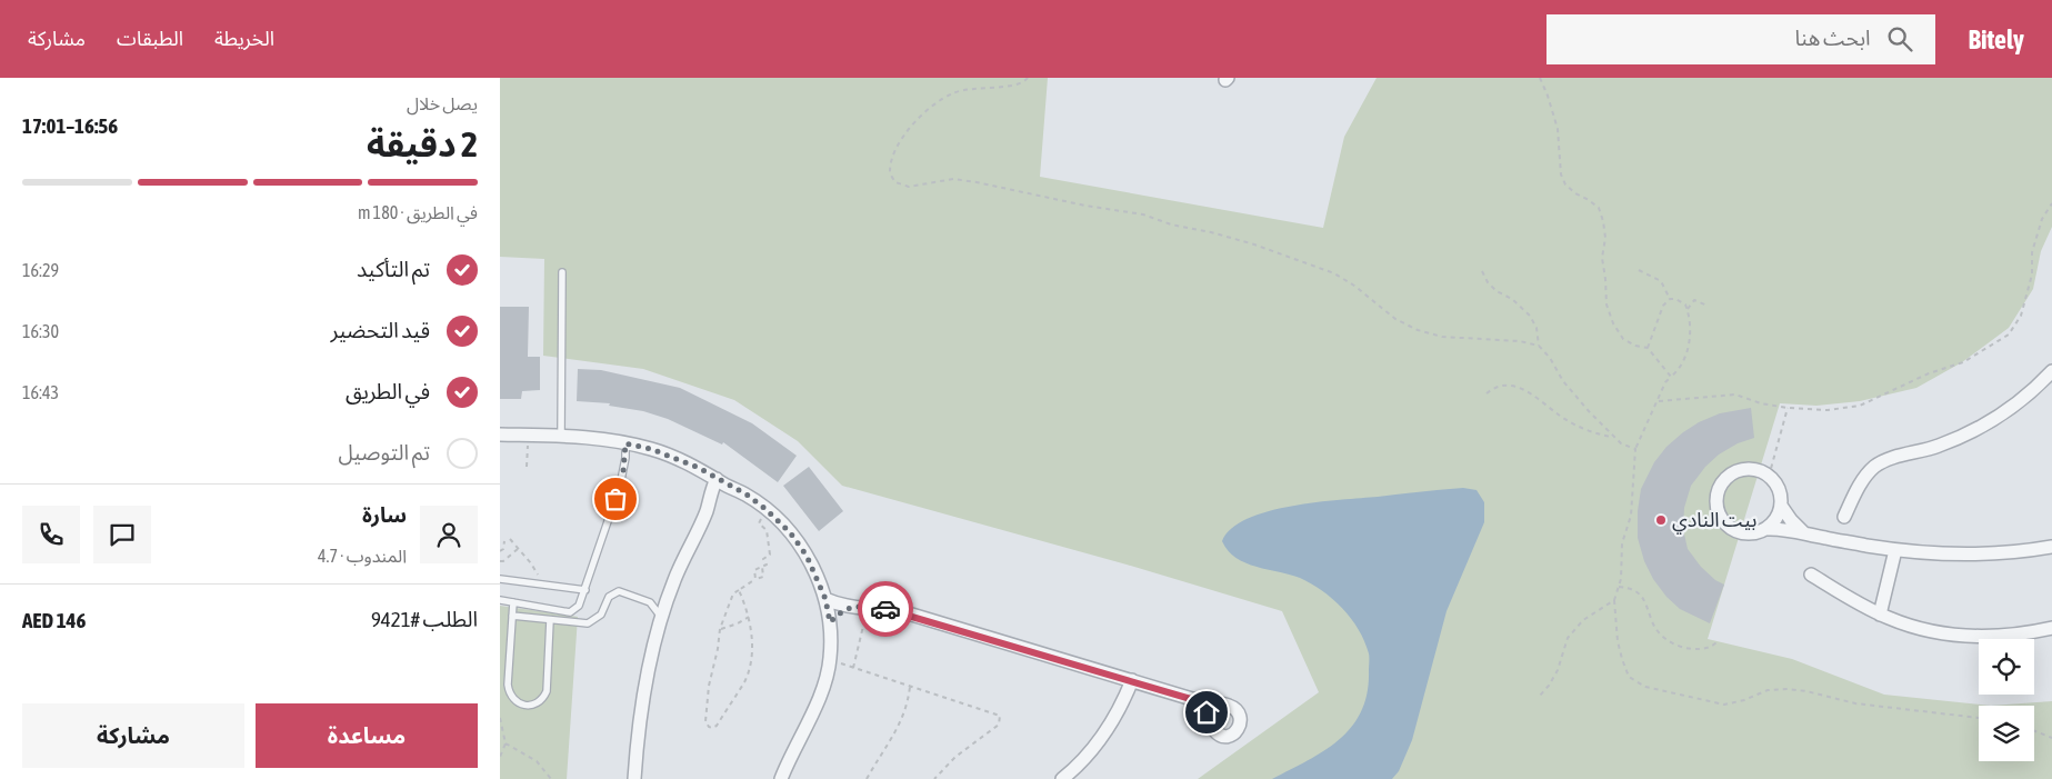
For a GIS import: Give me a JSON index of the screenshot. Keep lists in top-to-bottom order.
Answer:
{
  "places": ["بيت النادي"],
  "page": {
    "header": "Bitely",
    "search": "ابحث هنا",
    "nav": ["الخريطة", "الطبقات", "مشاركة"],
    "heading": ["2 دقيقة", "يصل خلال", "16:56–17:01"],
    "panel": [
      "سارة",
      "المندوب · 4.7",
      "الطلب #9421",
      "AED 146"
    ],
    "bar": "في الطريق · 180 m",
    "list": [
      ["تم التأكيد", "16:29"],
      ["قيد التحضير", "16:30"],
      ["في الطريق", "16:43"],
      "تم التوصيل"
    ],
    "buttons": ["مساعدة", "مشاركة"]
  }
}
